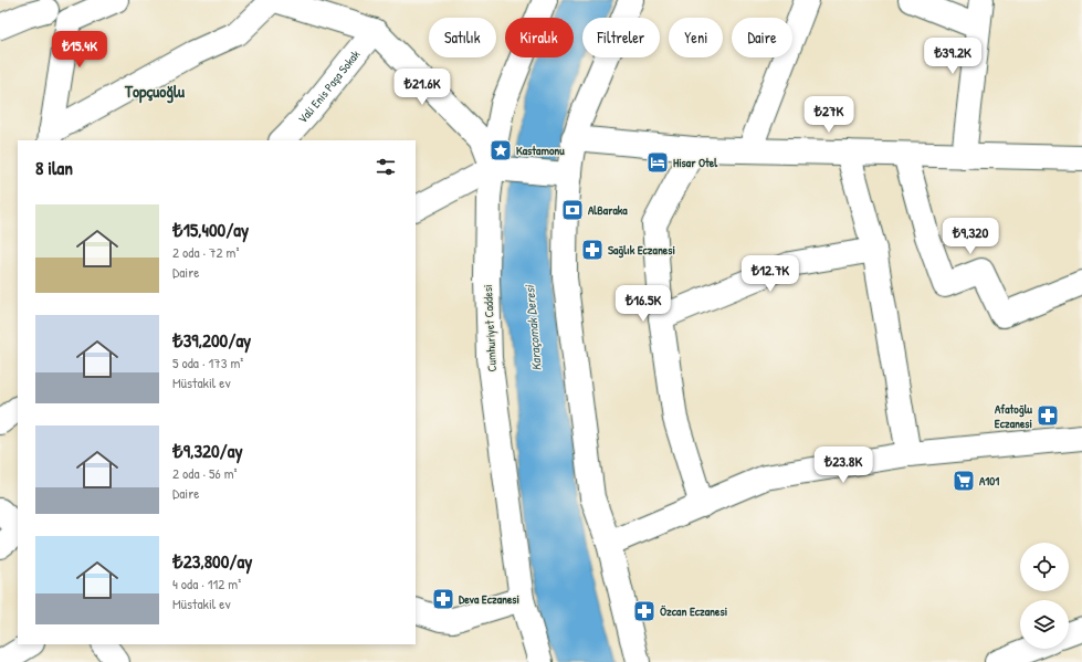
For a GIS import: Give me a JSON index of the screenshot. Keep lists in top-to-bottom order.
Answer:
{
  "streets": {
    "street": ["Vali Enis Paşa Sokak", "Cumhuriyet Caddesi"]
  },
  "districts": ["Topçuoğlu"],
  "water": ["Karaçomak Deresi"],
  "places": {
    "place": ["Kastamonu"],
    "hotel": ["Hisar Otel"],
    "bank": ["AlBaraka"],
    "pharmacy": [
      "Sağlık Eczanesi",
      "Afatoğlu Eczanesi",
      "Deva Eczanesi",
      "Özcan Eczanesi"
    ],
    "supermarket": ["A101"]
  },
  "page": {
    "chip": [
      "Satılık",
      "Kiralık",
      "Filtreler",
      "Yeni",
      "Daire"
    ],
    "price": [
      "₺15.4K",
      "₺39.2K",
      "₺21.6K",
      "₺27K",
      "₺9,320",
      "₺12.7K",
      "₺16.5K",
      "₺23.8K"
    ],
    "heading": "8 ilan",
    "list": [
      {
        "name": "₺15,400/ay",
        "note": "2 oda · 72 m² · Daire"
      },
      {
        "name": "₺39,200/ay",
        "note": "5 oda · 173 m² · Müstakil ev"
      },
      {
        "name": "₺9,320/ay",
        "note": "2 oda · 56 m² · Daire"
      },
      {
        "name": "₺23,800/ay",
        "note": "4 oda · 112 m² · Müstakil ev"
      }
    ]
  }
}
